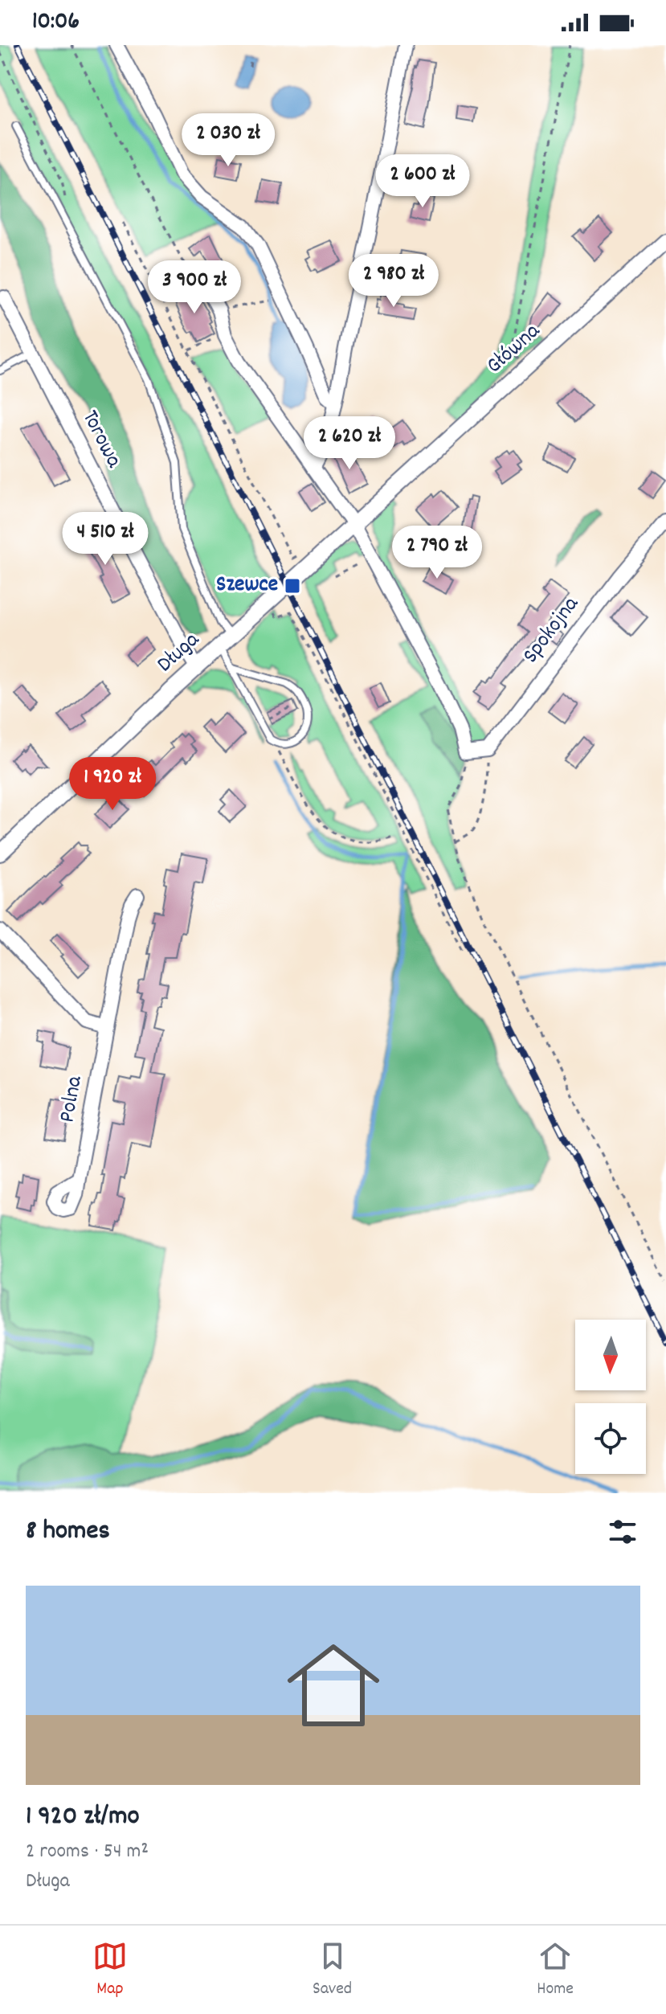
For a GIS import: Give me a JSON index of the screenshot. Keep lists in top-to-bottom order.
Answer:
{
  "streets": {
    "street": [
      "Główna",
      "Torowa",
      "Spokojna",
      "Długa",
      "Polna"
    ]
  },
  "crossings": [
    ["Główna", "Długa"],
    ["Torowa", "Długa"]
  ],
  "places": {
    "transit": ["Szewce"]
  },
  "north": "bottom",
  "page": {
    "status": "10:06",
    "price": [
      "2 030 zł",
      "2 600 zł",
      "2 980 zł",
      "3 900 zł",
      "2 620 zł",
      "4 510 zł",
      "2 790 zł",
      "1 920 zł"
    ],
    "heading": "8 homes",
    "list": [
      {
        "name": "1 920 zł/mo",
        "note": "2 rooms · 54 m² · Długa"
      }
    ],
    "tabs": ["Map", "Saved", "Home"]
  }
}
